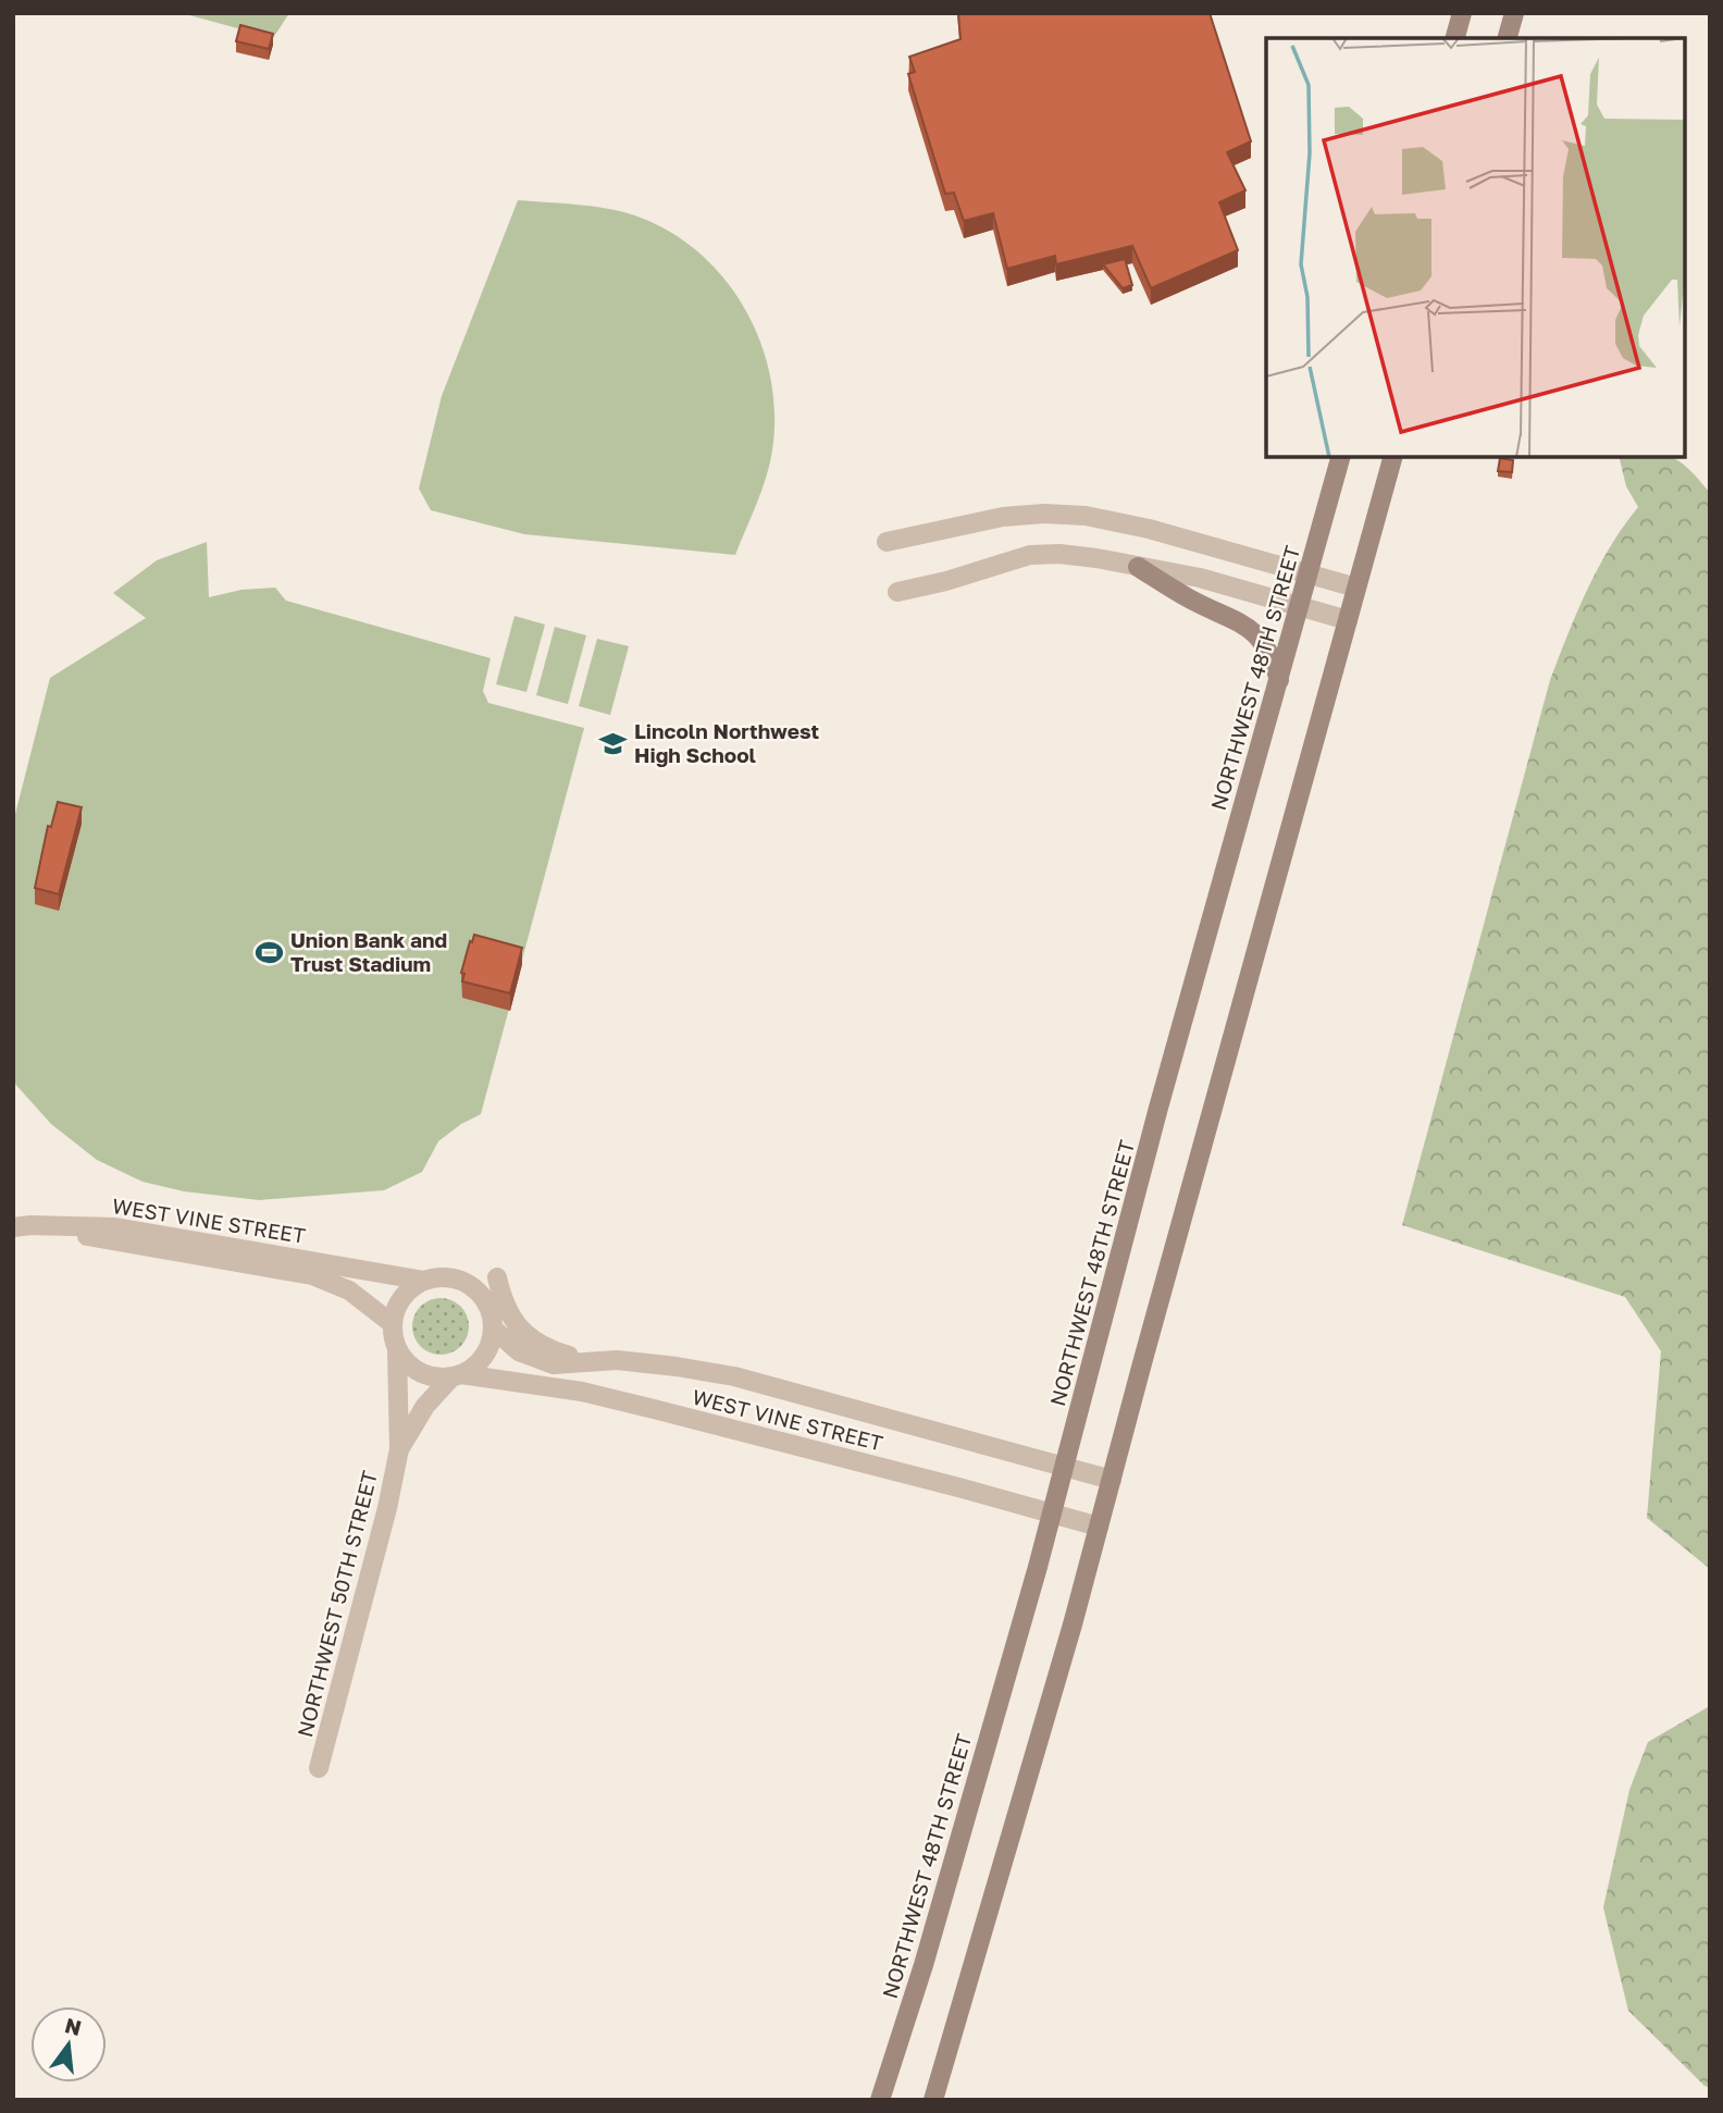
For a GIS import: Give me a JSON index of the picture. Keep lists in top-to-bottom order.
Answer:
{
  "streets": {
    "main road": ["NORTHWEST 48TH STREET"],
    "street": ["WEST VINE STREET", "NORTHWEST 50TH STREET"]
  },
  "crossings": [
    ["NORTHWEST 48TH STREET", "WEST VINE STREET"],
    ["WEST VINE STREET", "NORTHWEST 50TH STREET"]
  ],
  "places": {
    "school or university": ["Lincoln Northwest High School"],
    "sports": ["Union Bank and Trust Stadium"]
  },
  "north": "top"
}
